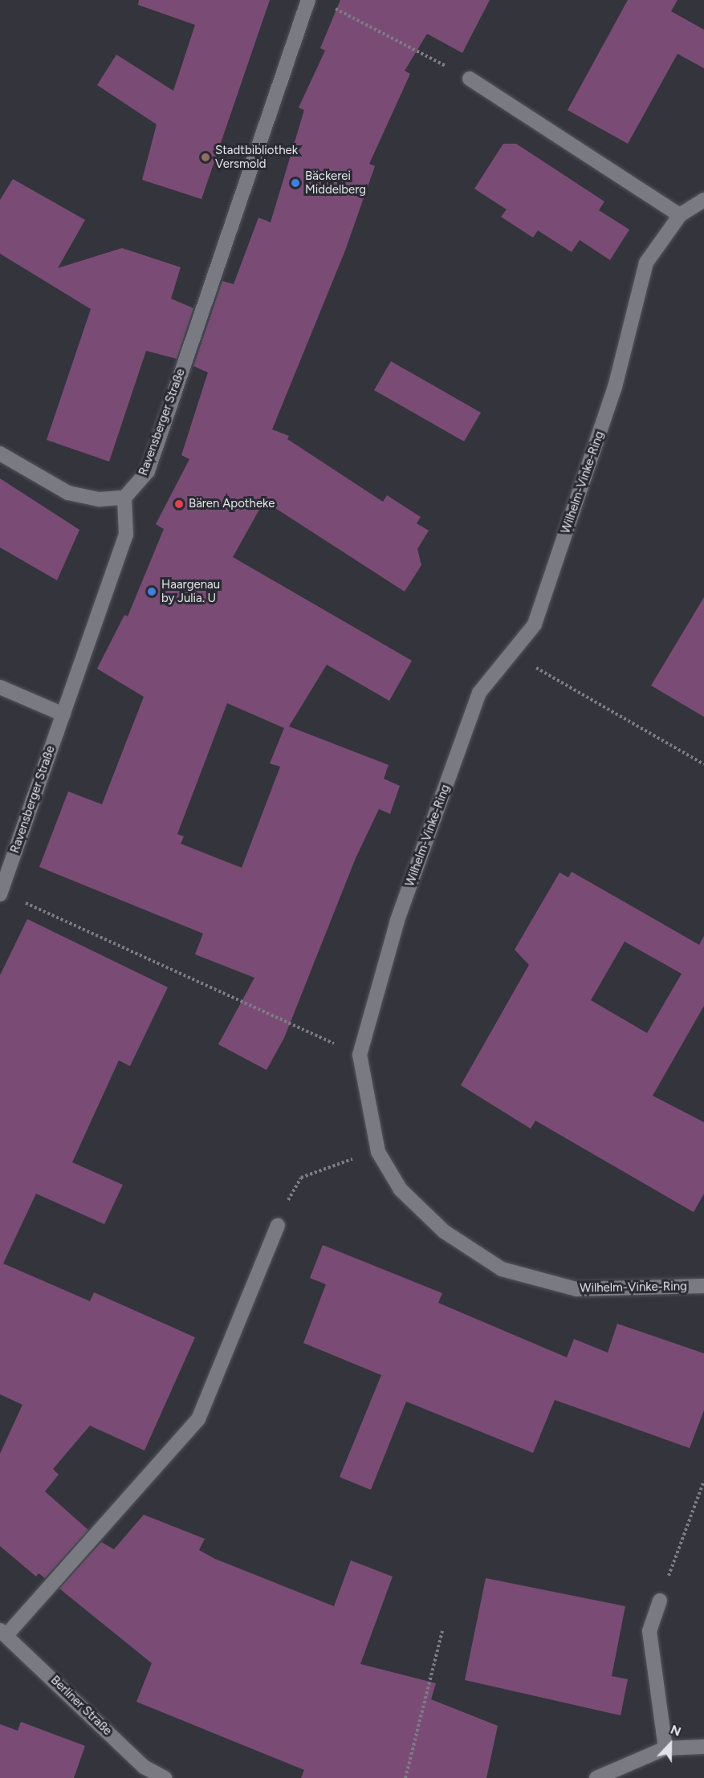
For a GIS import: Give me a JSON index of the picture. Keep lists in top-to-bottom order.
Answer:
{
  "streets": {
    "street": ["Ravensberger Straße", "Wilhelm-Vinke-Ring", "Berliner Straße"]
  },
  "places": [
    "Stadtbibliothek Versmold",
    "Bäckerei Middelberg",
    "Bären Apotheke",
    "Haargenau by Julia. U"
  ],
  "north": "top"
}
